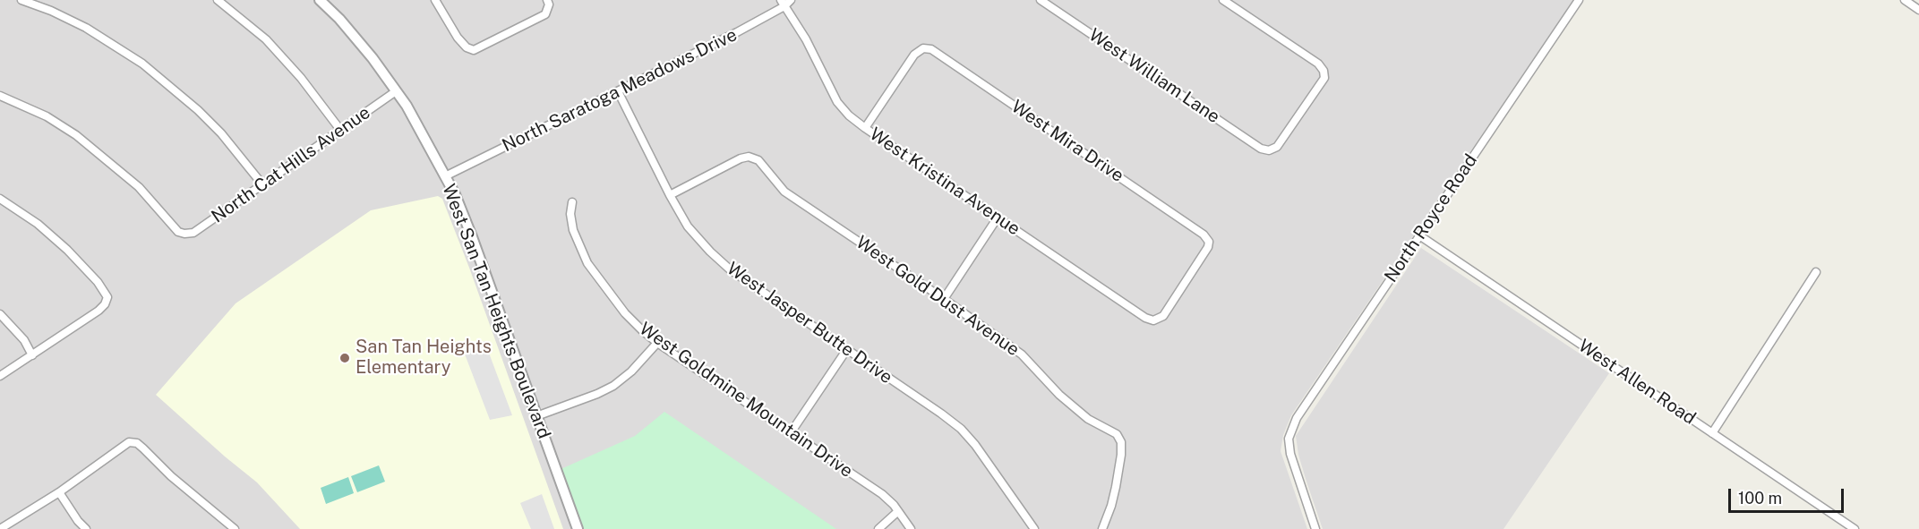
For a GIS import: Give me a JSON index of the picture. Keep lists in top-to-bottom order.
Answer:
{
  "streets": {
    "street": [
      "West William Lane",
      "North Saratoga Meadows Drive",
      "West Mira Drive",
      "North Cat Hills Avenue",
      "West Kristina Avenue",
      "North Royce Road",
      "West Gold Dust Avenue",
      "West San Tan Heights Boulevard",
      "West Jasper Butte Drive",
      "West Allen Road",
      "West Goldmine Mountain Drive"
    ]
  },
  "crossings": [
    ["North Saratoga Meadows Drive", "West Kristina Avenue"],
    ["North Saratoga Meadows Drive", "West San Tan Heights Boulevard"],
    ["North Saratoga Meadows Drive", "West Jasper Butte Drive"],
    ["West Mira Drive", "West Kristina Avenue"],
    ["North Cat Hills Avenue", "West San Tan Heights Boulevard"],
    ["North Royce Road", "West Allen Road"],
    ["West Gold Dust Avenue", "West Jasper Butte Drive"]
  ],
  "places": ["San Tan Heights Elementary"],
  "scale_bar": "100 m"
}
